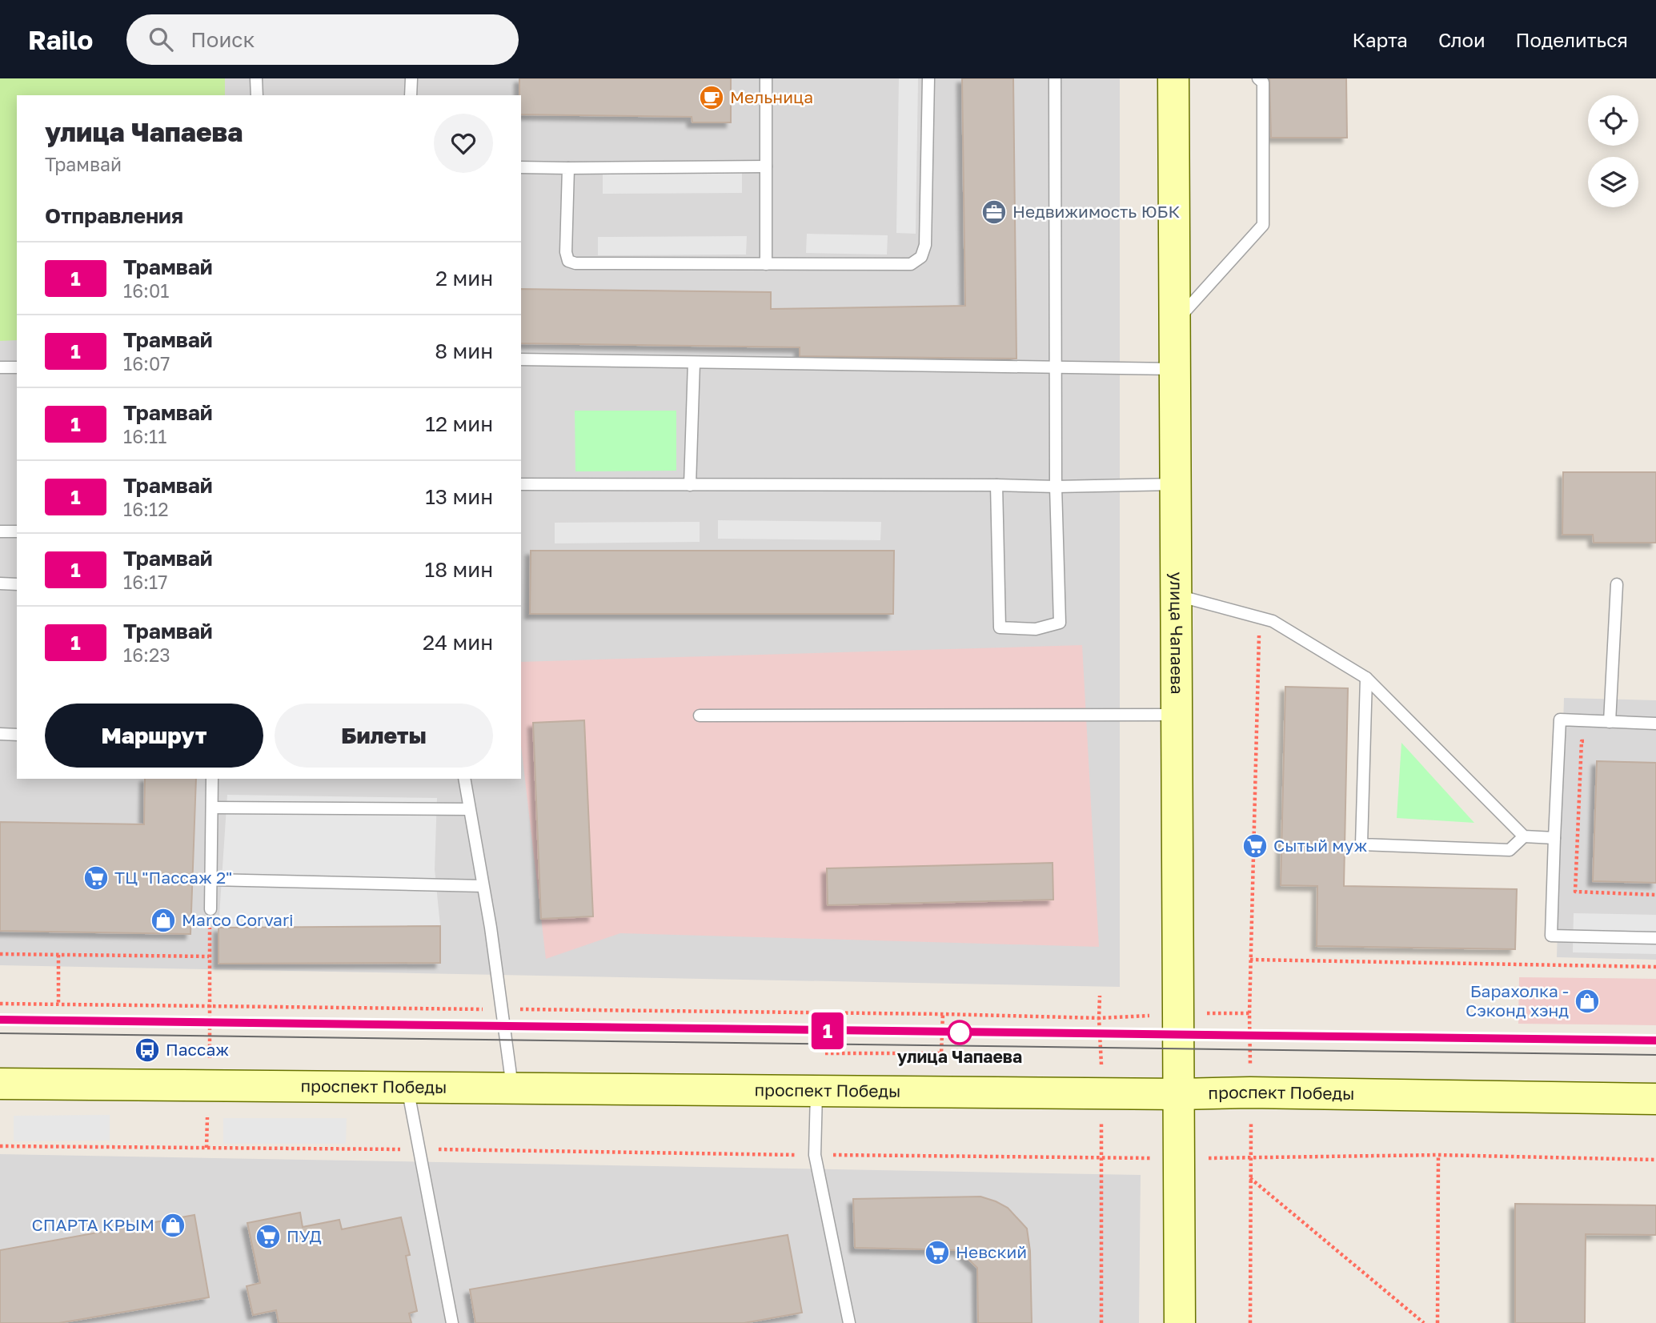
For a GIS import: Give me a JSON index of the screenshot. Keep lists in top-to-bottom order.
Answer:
{
  "streets": {
    "main road": ["улица Чапаева", "проспект Победы"]
  },
  "crossings": [
    ["улица Чапаева", "проспект Победы"]
  ],
  "places": {
    "cafe": ["Мельница"],
    "office": ["Недвижимость ЮБК"],
    "supermarket": [
      "Сытый муж",
      "ТЦ \"Пассаж 2\"",
      "ПУД",
      "Невский"
    ],
    "shop": ["Marco Corvari", "Барахолка - Сэконд хэнд", "СПАРТА КРЫМ"],
    "other": ["улица Чапаева"],
    "bus stop": ["Пассаж"]
  },
  "lines": ["tram line 1"],
  "page": {
    "header": "Railo",
    "search": "Поиск",
    "nav": ["Карта", "Слои", "Поделиться"],
    "on_map": "1",
    "heading": [
      ["улица Чапаева", "Трамвай"],
      "Отправления"
    ],
    "list": [
      {
        "mark": "1",
        "name": "Трамвай",
        "note": "16:01",
        "value": "2 мин"
      },
      {
        "mark": "1",
        "name": "Трамвай",
        "note": "16:07",
        "value": "8 мин"
      },
      {
        "mark": "1",
        "name": "Трамвай",
        "note": "16:11",
        "value": "12 мин"
      },
      {
        "mark": "1",
        "name": "Трамвай",
        "note": "16:12",
        "value": "13 мин"
      },
      {
        "mark": "1",
        "name": "Трамвай",
        "note": "16:17",
        "value": "18 мин"
      },
      {
        "mark": "1",
        "name": "Трамвай",
        "note": "16:23",
        "value": "24 мин"
      }
    ],
    "buttons": ["Маршрут", "Билеты"]
  }
}
